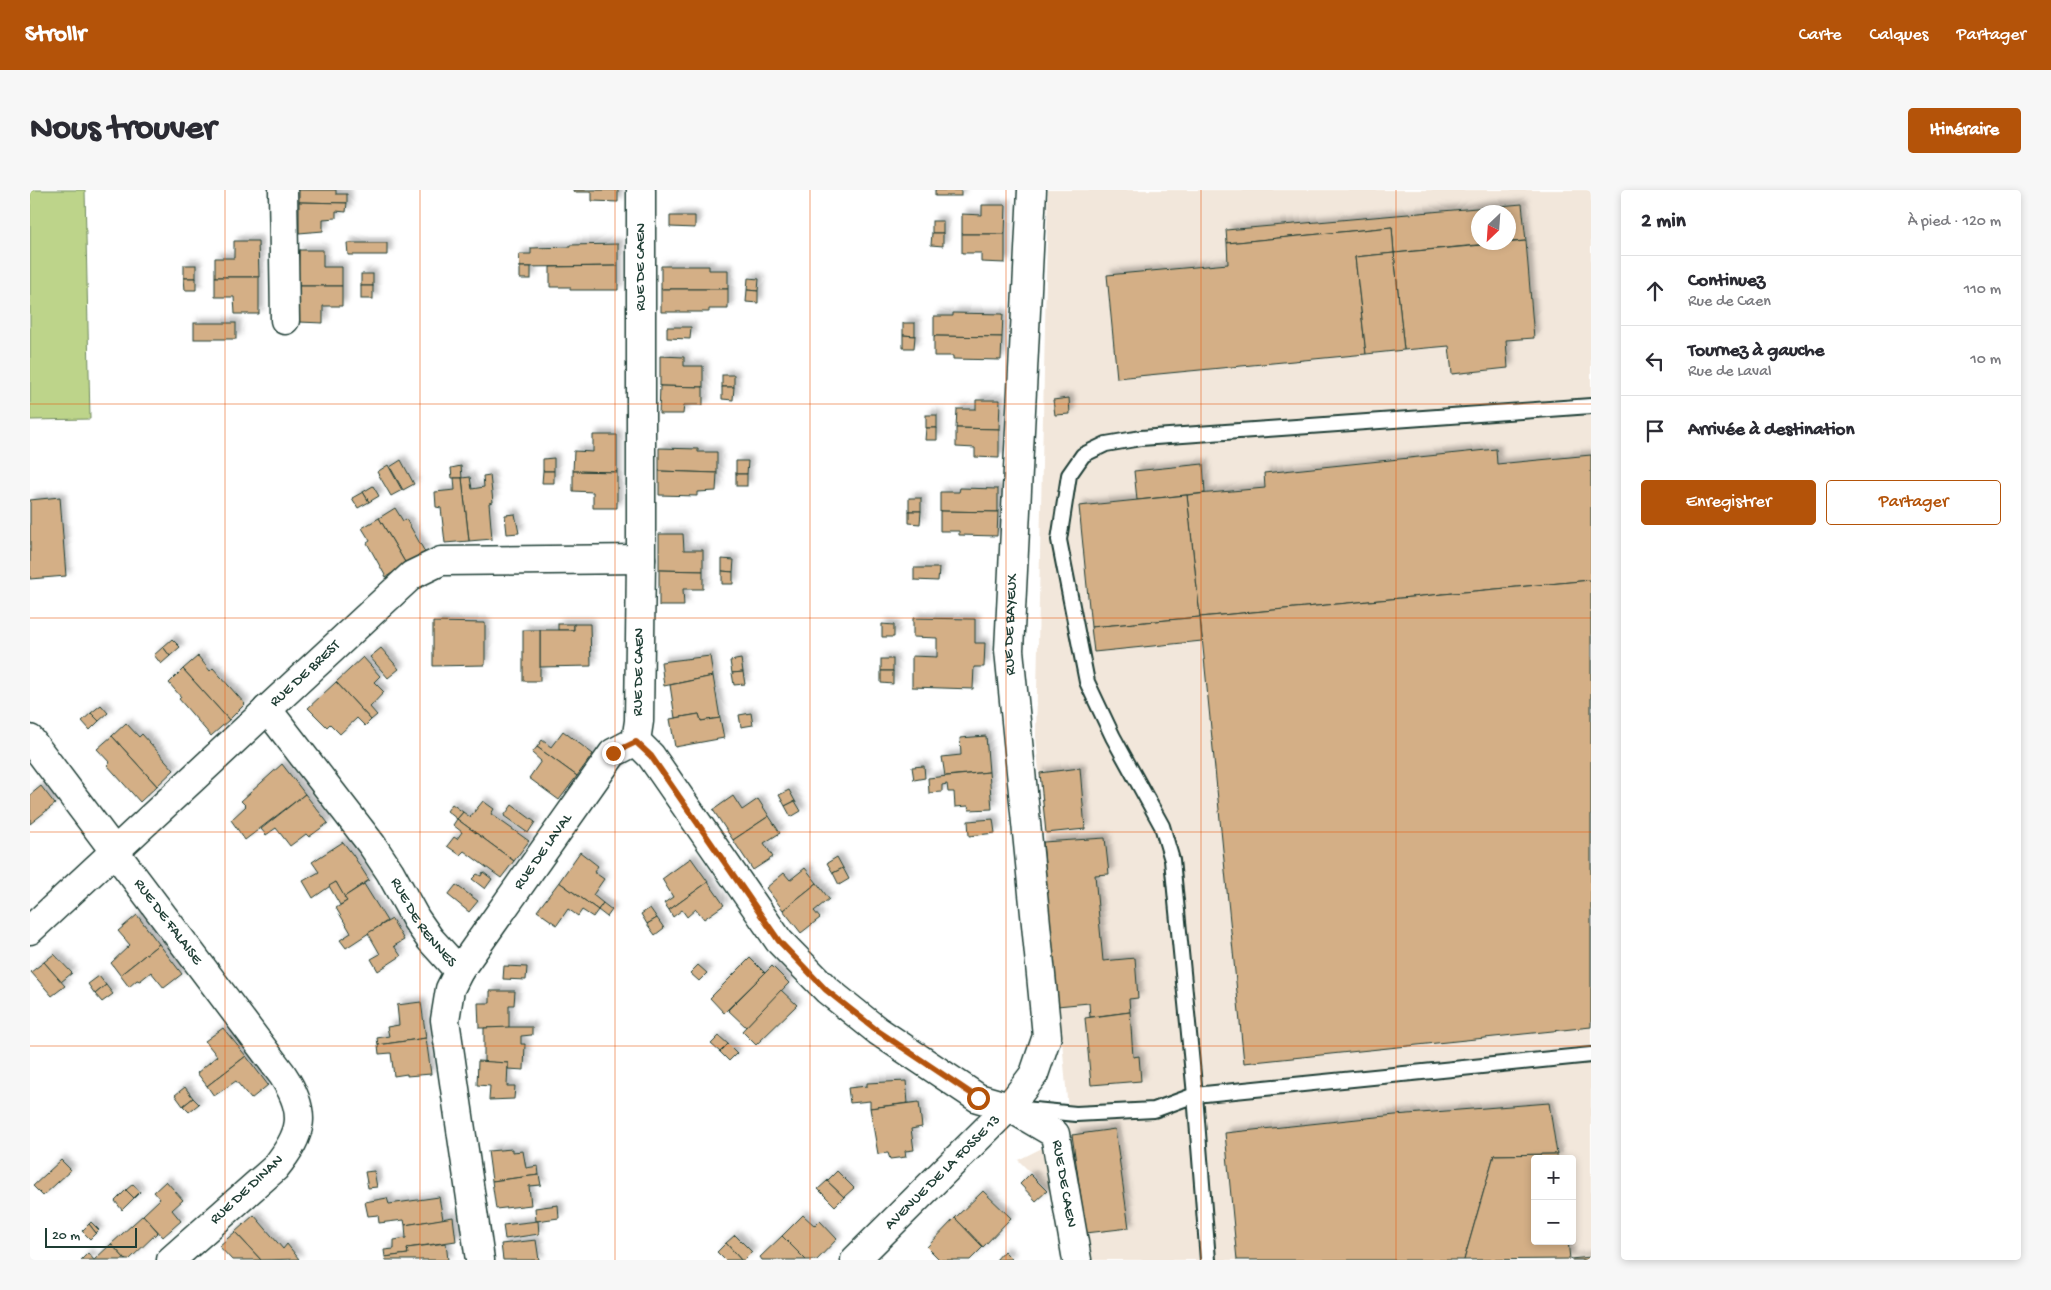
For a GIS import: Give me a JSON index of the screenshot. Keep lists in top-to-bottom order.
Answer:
{
  "streets": {
    "street": [
      "RUE DE CAEN",
      "RUE DE BAYEUX",
      "RUE DE BREST",
      "RUE DE LAVAL",
      "RUE DE FALAISE",
      "RUE DE RENNES",
      "AVENUE DE LA FOSSE 13",
      "RUE DE DINAN"
    ]
  },
  "crossings": [
    ["RUE DE CAEN", "RUE DE BAYEUX"],
    ["RUE DE CAEN", "RUE DE BREST"],
    ["RUE DE CAEN", "RUE DE LAVAL"],
    ["RUE DE CAEN", "AVENUE DE LA FOSSE 13"],
    ["RUE DE BAYEUX", "AVENUE DE LA FOSSE 13"],
    ["RUE DE BREST", "RUE DE FALAISE"],
    ["RUE DE BREST", "RUE DE RENNES"],
    ["RUE DE LAVAL", "RUE DE RENNES"],
    ["RUE DE FALAISE", "RUE DE DINAN"]
  ],
  "scale_bar": "20 m",
  "north": "bottom left",
  "page": {
    "header": "Strollr",
    "nav": ["Carte", "Calques", "Partager"],
    "buttons": [
      "Itinéraire",
      ["Enregistrer", "Partager"]
    ],
    "title": "Nous trouver",
    "heading": ["2 min", "À pied · 120 m"],
    "list": [
      ["Continuez", "Rue de Caen", "110 m"],
      ["Tournez à gauche", "Rue de Laval", "10 m"],
      "Arrivée à destination"
    ],
    "map_buttons": ["+", "−"],
    "scale": "20 m"
  }
}
